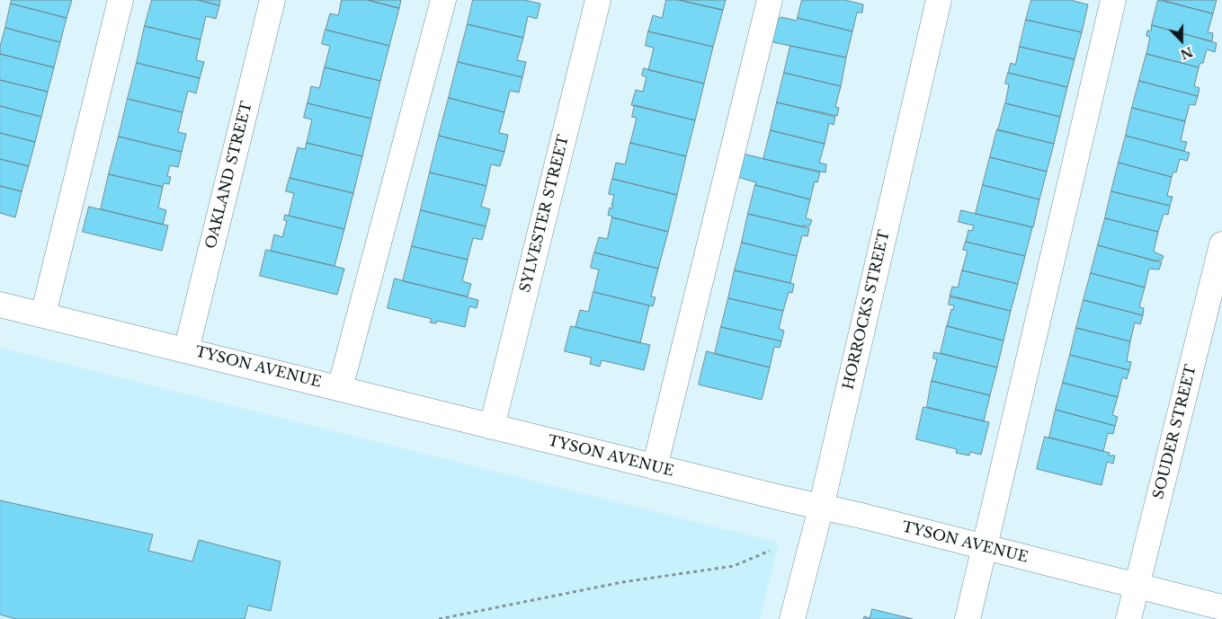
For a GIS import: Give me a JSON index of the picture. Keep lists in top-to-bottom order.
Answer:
{
  "streets": {
    "street": [
      "OAKLAND STREET",
      "SYLVESTER STREET",
      "HORROCKS STREET",
      "TYSON AVENUE",
      "SOUDER STREET"
    ]
  },
  "crossings": [
    ["OAKLAND STREET", "TYSON AVENUE"],
    ["SYLVESTER STREET", "TYSON AVENUE"],
    ["HORROCKS STREET", "TYSON AVENUE"],
    ["TYSON AVENUE", "SOUDER STREET"]
  ],
  "north": "bottom"
}
